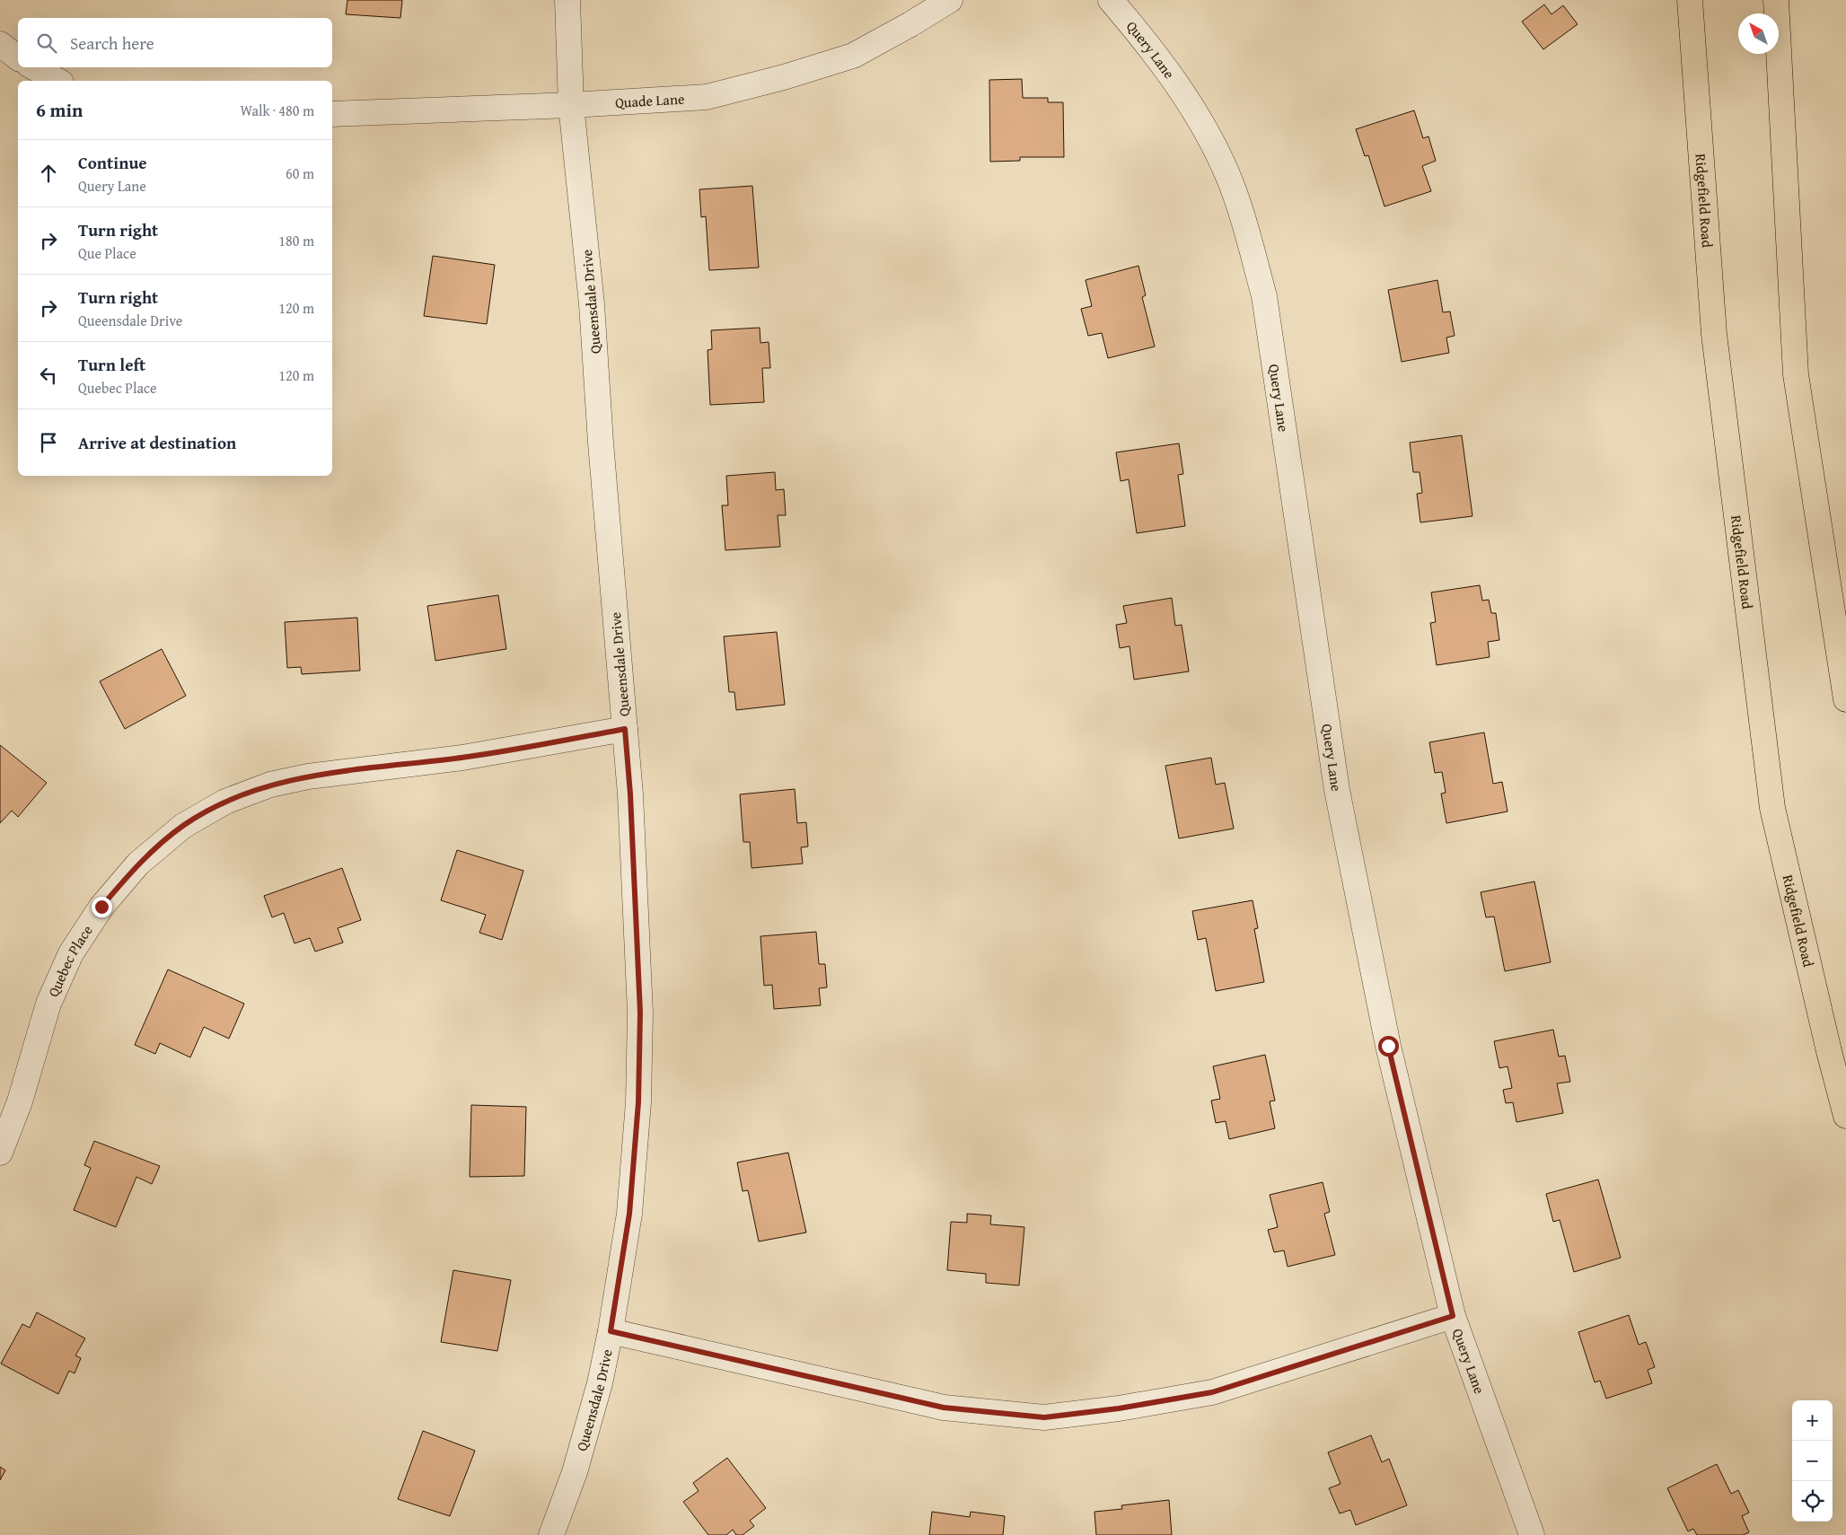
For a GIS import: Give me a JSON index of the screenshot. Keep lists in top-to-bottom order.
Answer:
{
  "streets": {
    "main road": ["Ridgefield Road"],
    "street": [
      "Query Lane",
      "Quade Lane",
      "Queensdale Drive",
      "Quebec Place"
    ]
  },
  "crossings": [
    ["Quade Lane", "Queensdale Drive"],
    ["Queensdale Drive", "Quebec Place"]
  ],
  "north": "top left",
  "page": {
    "search": "Search here",
    "heading": ["6 min", "Walk · 480 m"],
    "list": [
      ["Continue", "Query Lane", "60 m"],
      ["Turn right", "Que Place", "180 m"],
      ["Turn right", "Queensdale Drive", "120 m"],
      ["Turn left", "Quebec Place", "120 m"],
      "Arrive at destination"
    ],
    "map_buttons": ["+", "−"]
  }
}
